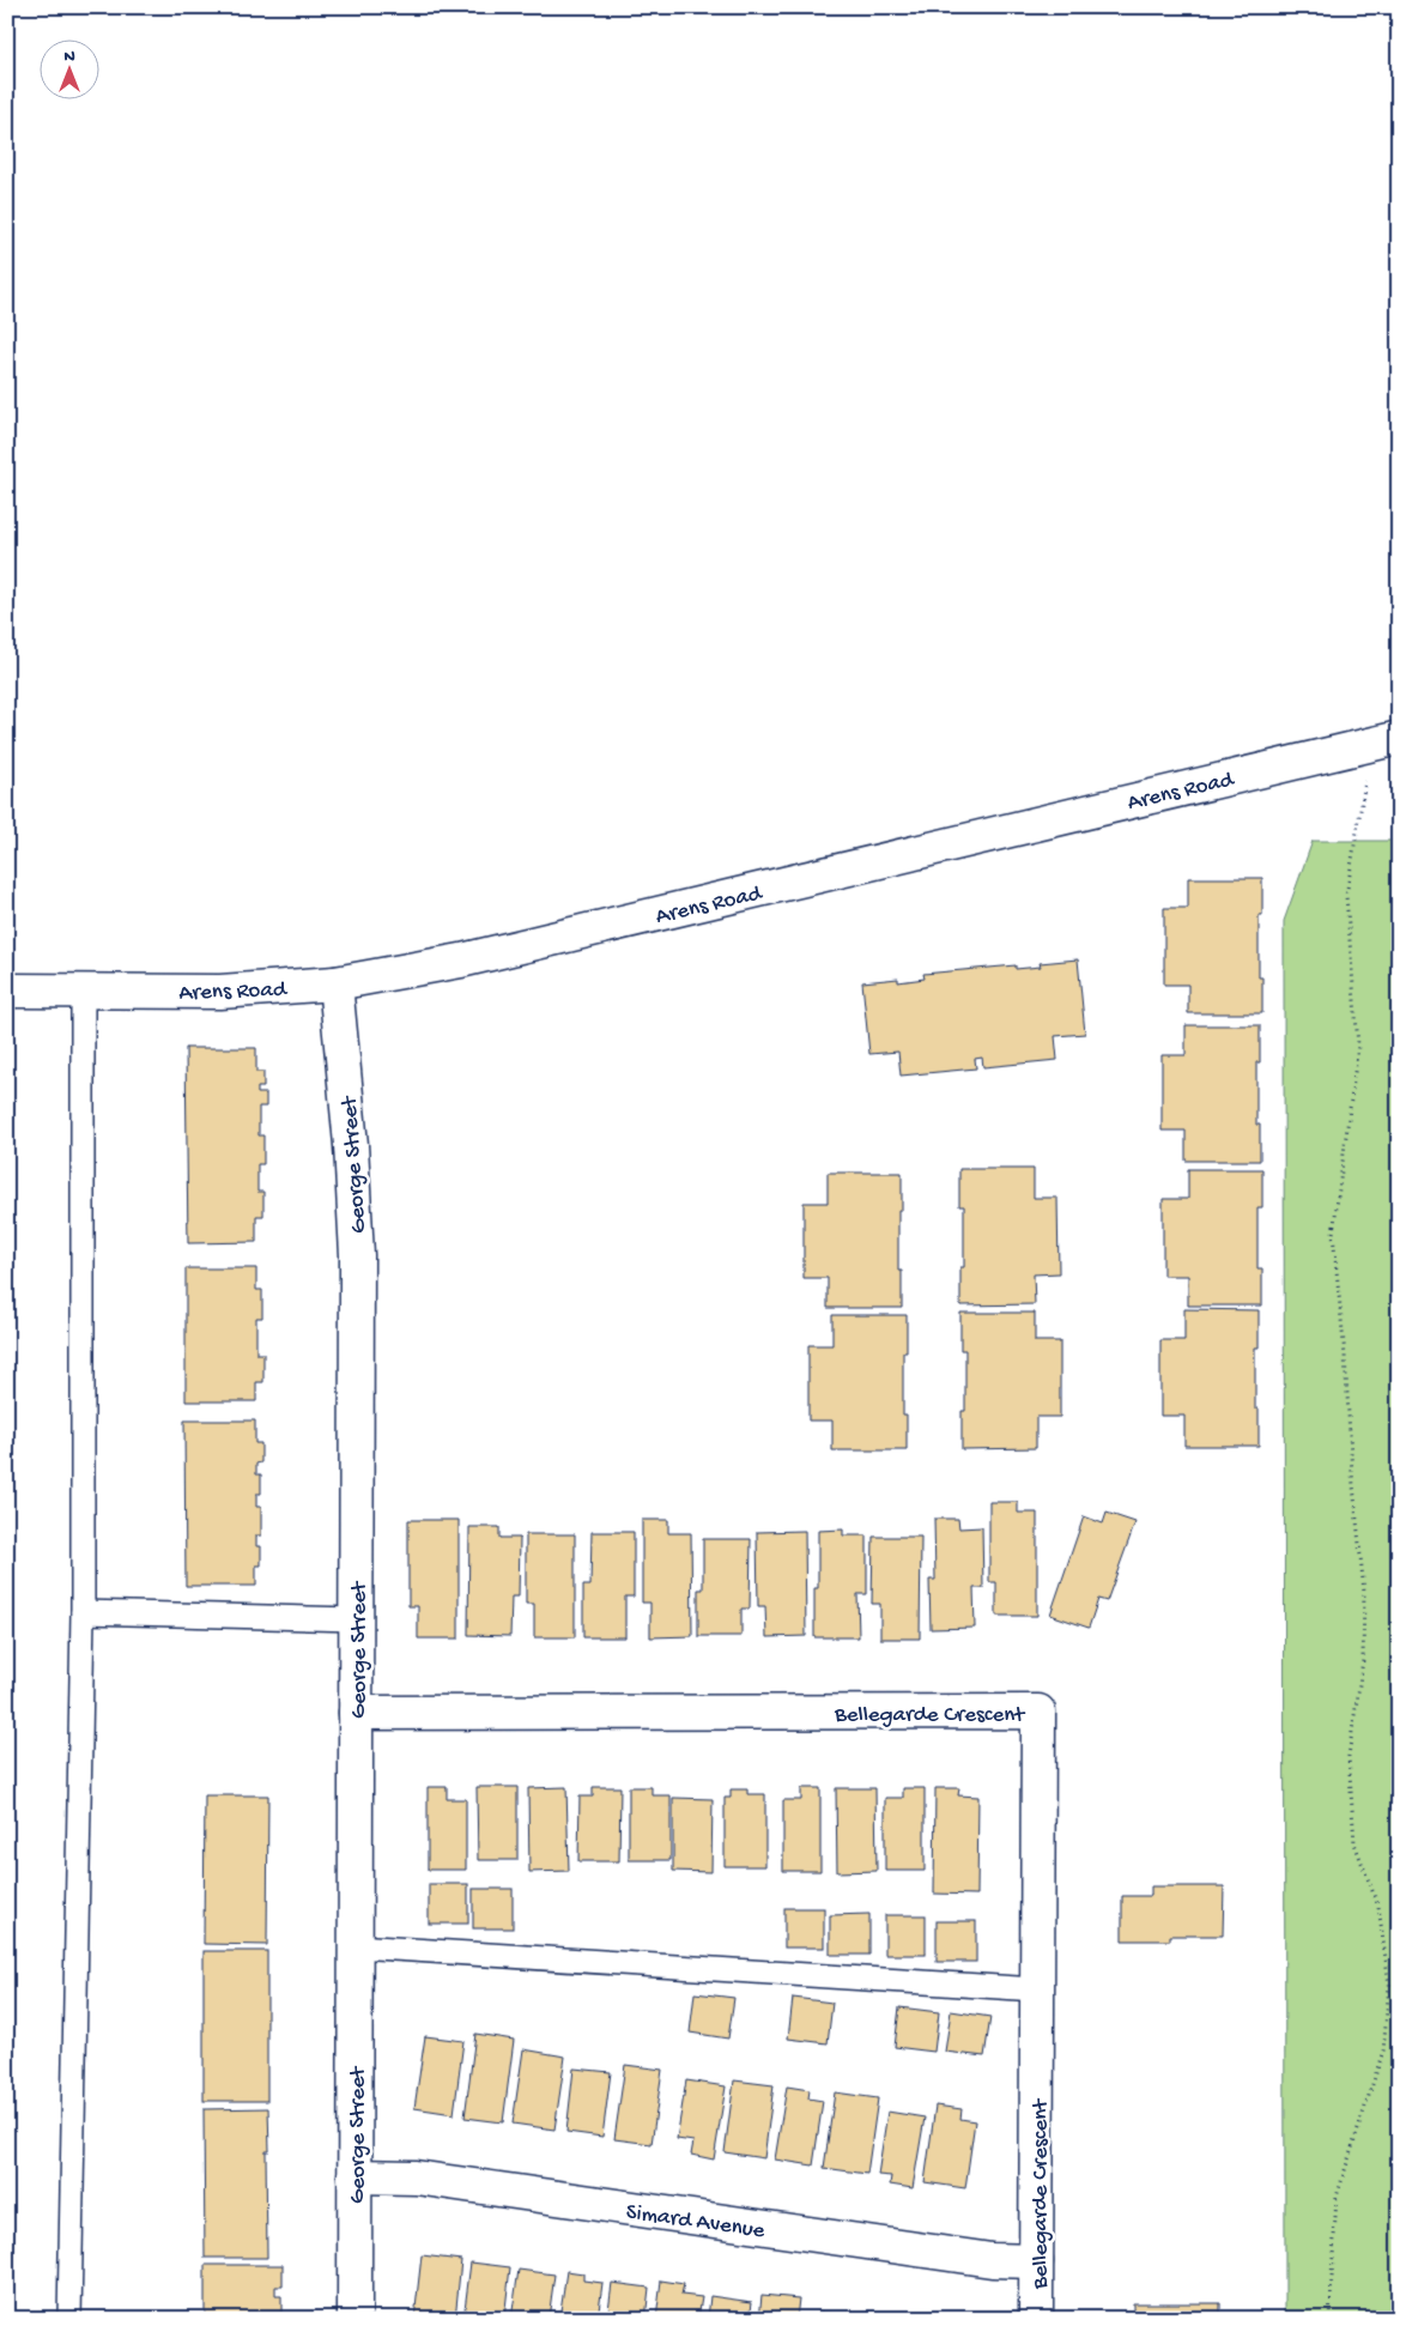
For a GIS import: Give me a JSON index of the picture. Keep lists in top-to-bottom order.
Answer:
{
  "streets": {
    "street": [
      "Arens Road",
      "George Street",
      "Bellegarde Crescent",
      "Simard Avenue"
    ]
  },
  "crossings": [
    ["Arens Road", "George Street"],
    ["George Street", "Bellegarde Crescent"],
    ["George Street", "Simard Avenue"],
    ["Bellegarde Crescent", "Simard Avenue"]
  ],
  "north": "top"
}
